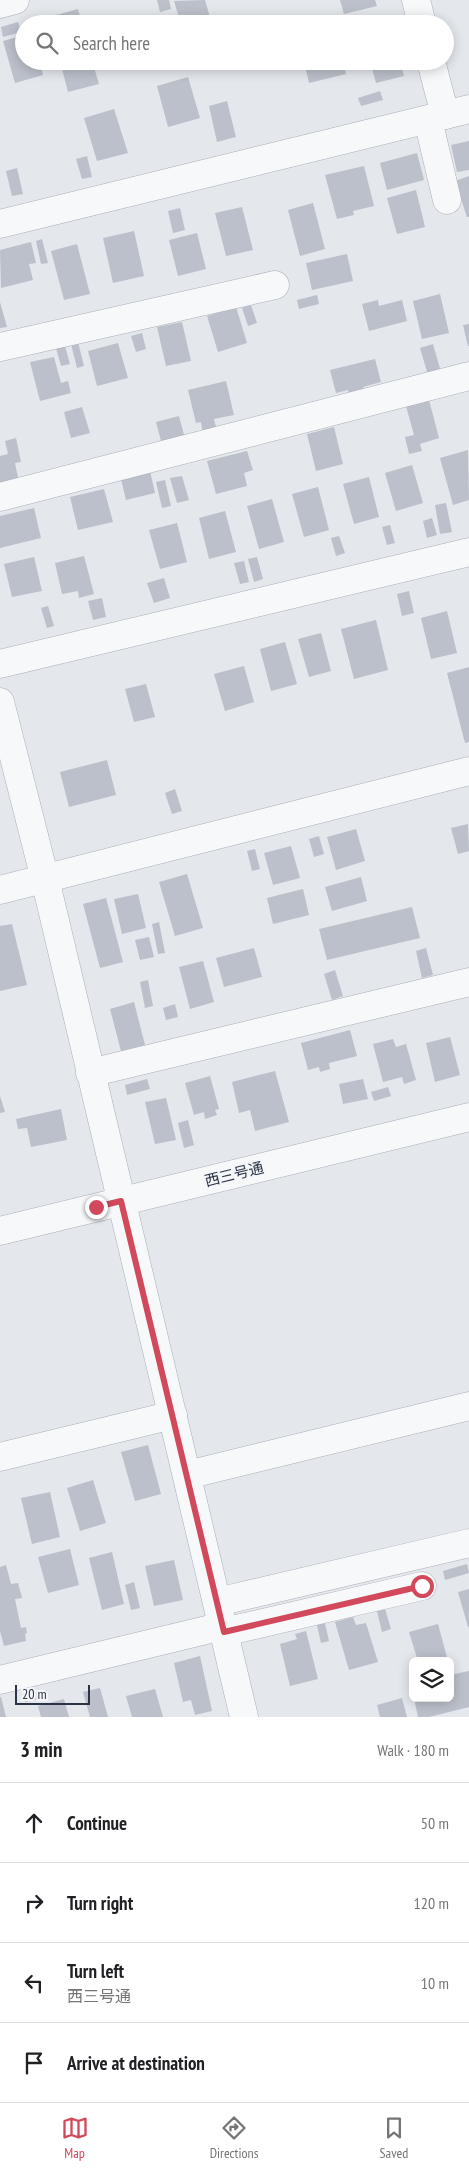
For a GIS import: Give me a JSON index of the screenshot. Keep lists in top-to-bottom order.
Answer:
{
  "streets": {
    "street": ["西三号通"]
  },
  "scale_bar": "20 m",
  "page": {
    "search": "Search here",
    "scale": "20 m",
    "heading": ["3 min", "Walk · 180 m"],
    "list": [
      ["Continue", "50 m"],
      ["Turn right", "120 m"],
      ["Turn left", "西三号通", "10 m"],
      "Arrive at destination"
    ],
    "nav": ["Map", "Directions", "Saved"]
  }
}
